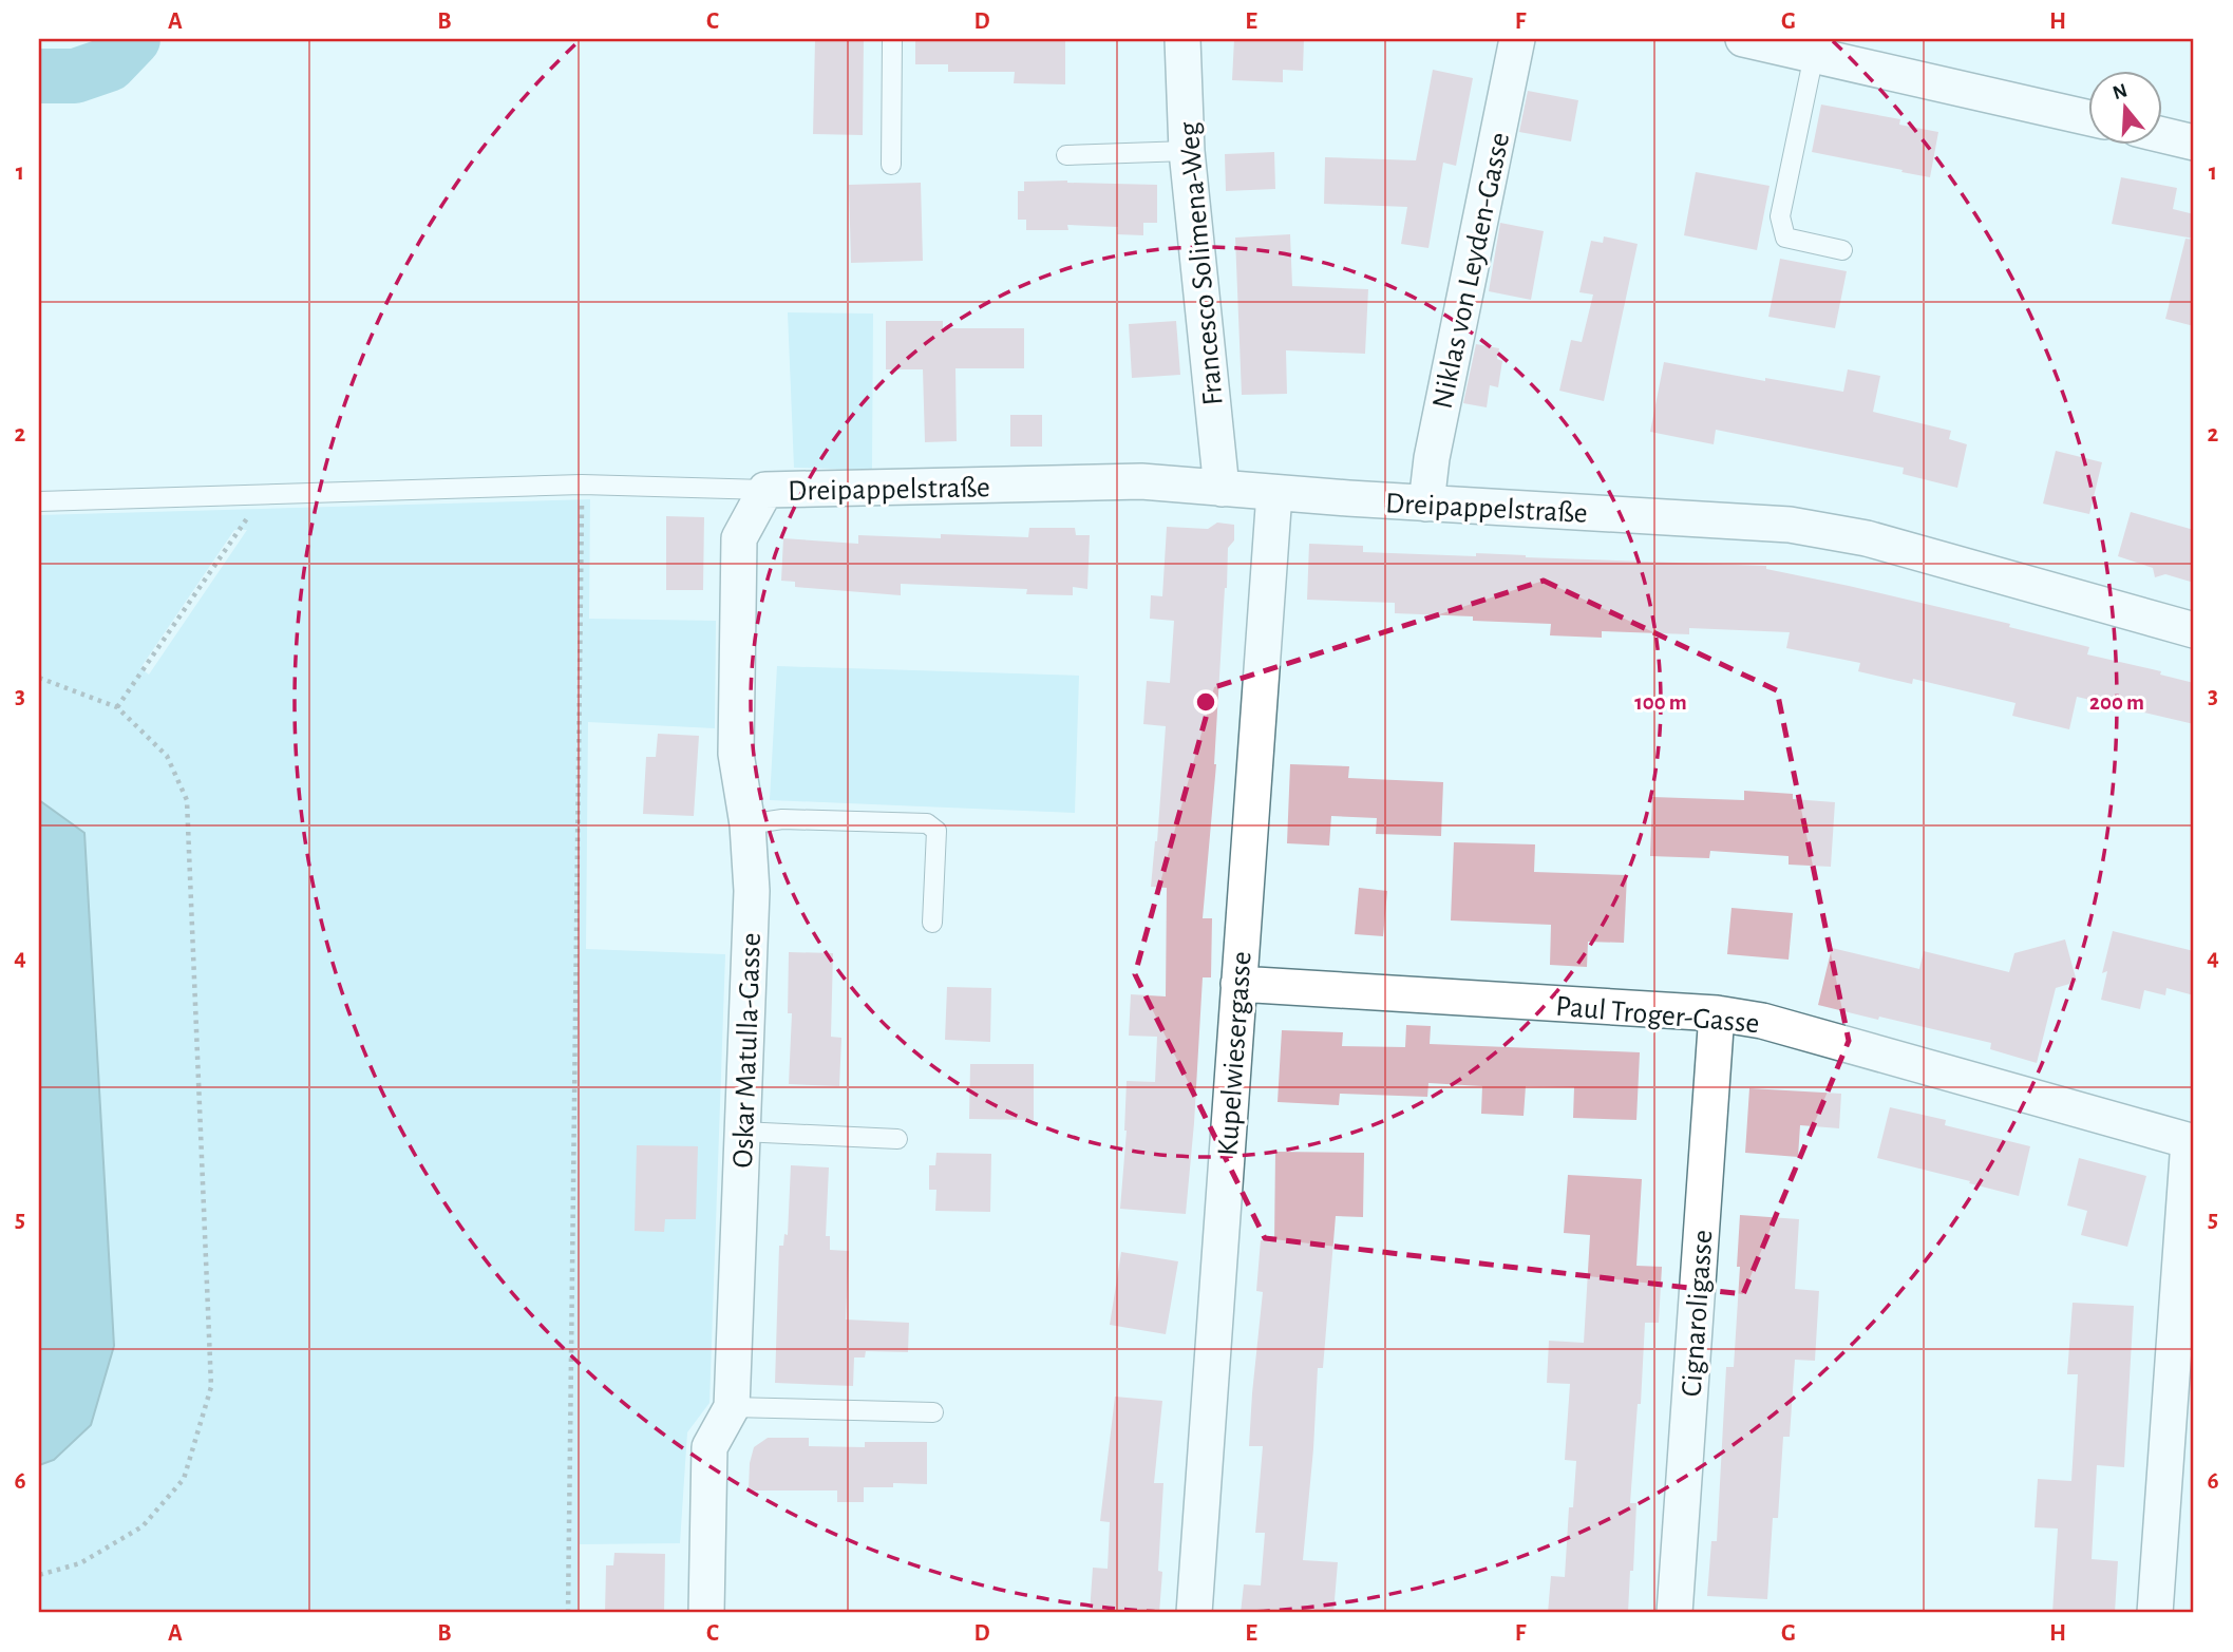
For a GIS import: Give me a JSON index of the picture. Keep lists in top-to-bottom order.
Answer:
{
  "streets": {
    "street": [
      "Francesco Solimena-Weg",
      "Niklas von Leyden-Gasse",
      "Dreipappelstraße",
      "Paul Troger-Gasse",
      "Oskar Matulla-Gasse",
      "Kupelwiesergasse",
      "Cignaroligasse"
    ]
  },
  "crossings": [
    ["Francesco Solimena-Weg", "Dreipappelstraße"],
    ["Niklas von Leyden-Gasse", "Dreipappelstraße"],
    ["Dreipappelstraße", "Oskar Matulla-Gasse"],
    ["Dreipappelstraße", "Kupelwiesergasse"],
    ["Paul Troger-Gasse", "Kupelwiesergasse"],
    ["Paul Troger-Gasse", "Cignaroligasse"]
  ],
  "north": "top",
  "grid": {
    "columns": [
      "A",
      "B",
      "C",
      "D",
      "E",
      "F",
      "G",
      "H"
    ],
    "rows": [
      "1",
      "2",
      "3",
      "4",
      "5",
      "6"
    ]
  },
  "rings": ["100 m", "200 m"]
}
